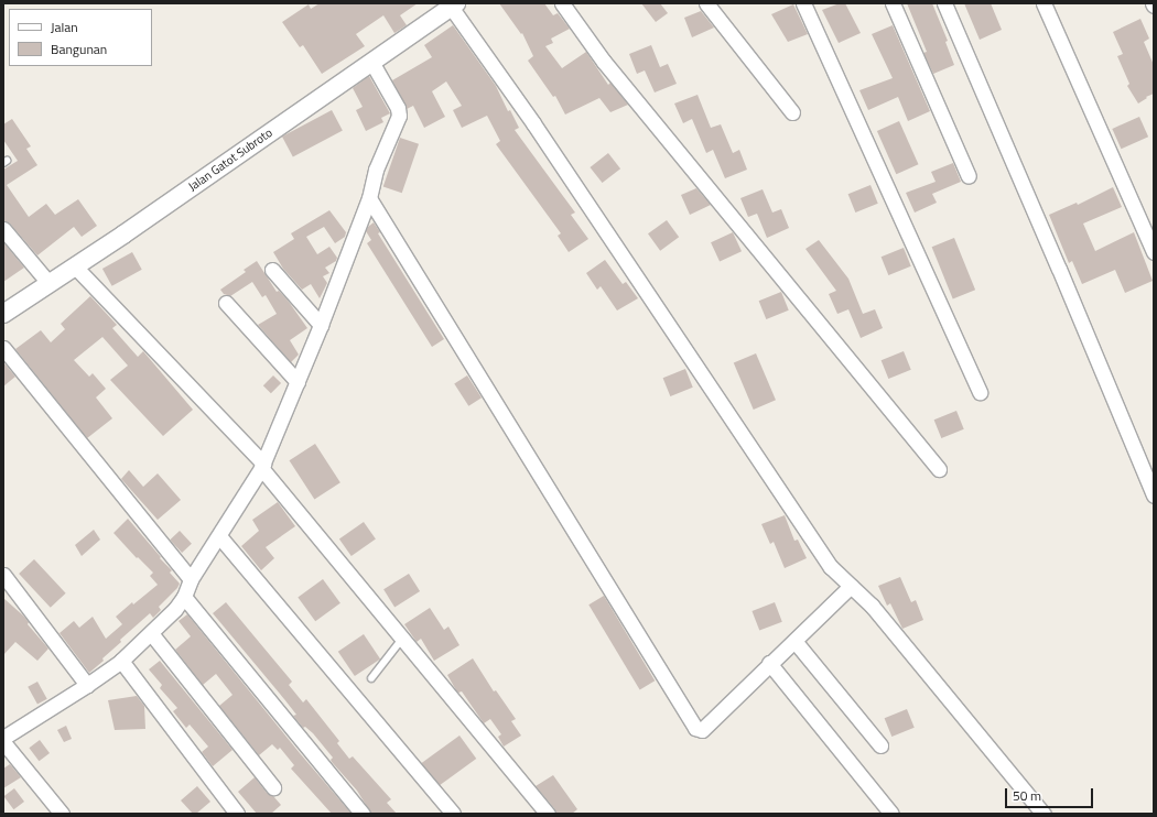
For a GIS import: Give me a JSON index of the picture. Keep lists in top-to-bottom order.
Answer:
{
  "streets": {
    "street": ["Jalan Gatot Subroto"]
  },
  "legend": ["Jalan", "Bangunan"],
  "scale_bar": "50 m"
}
